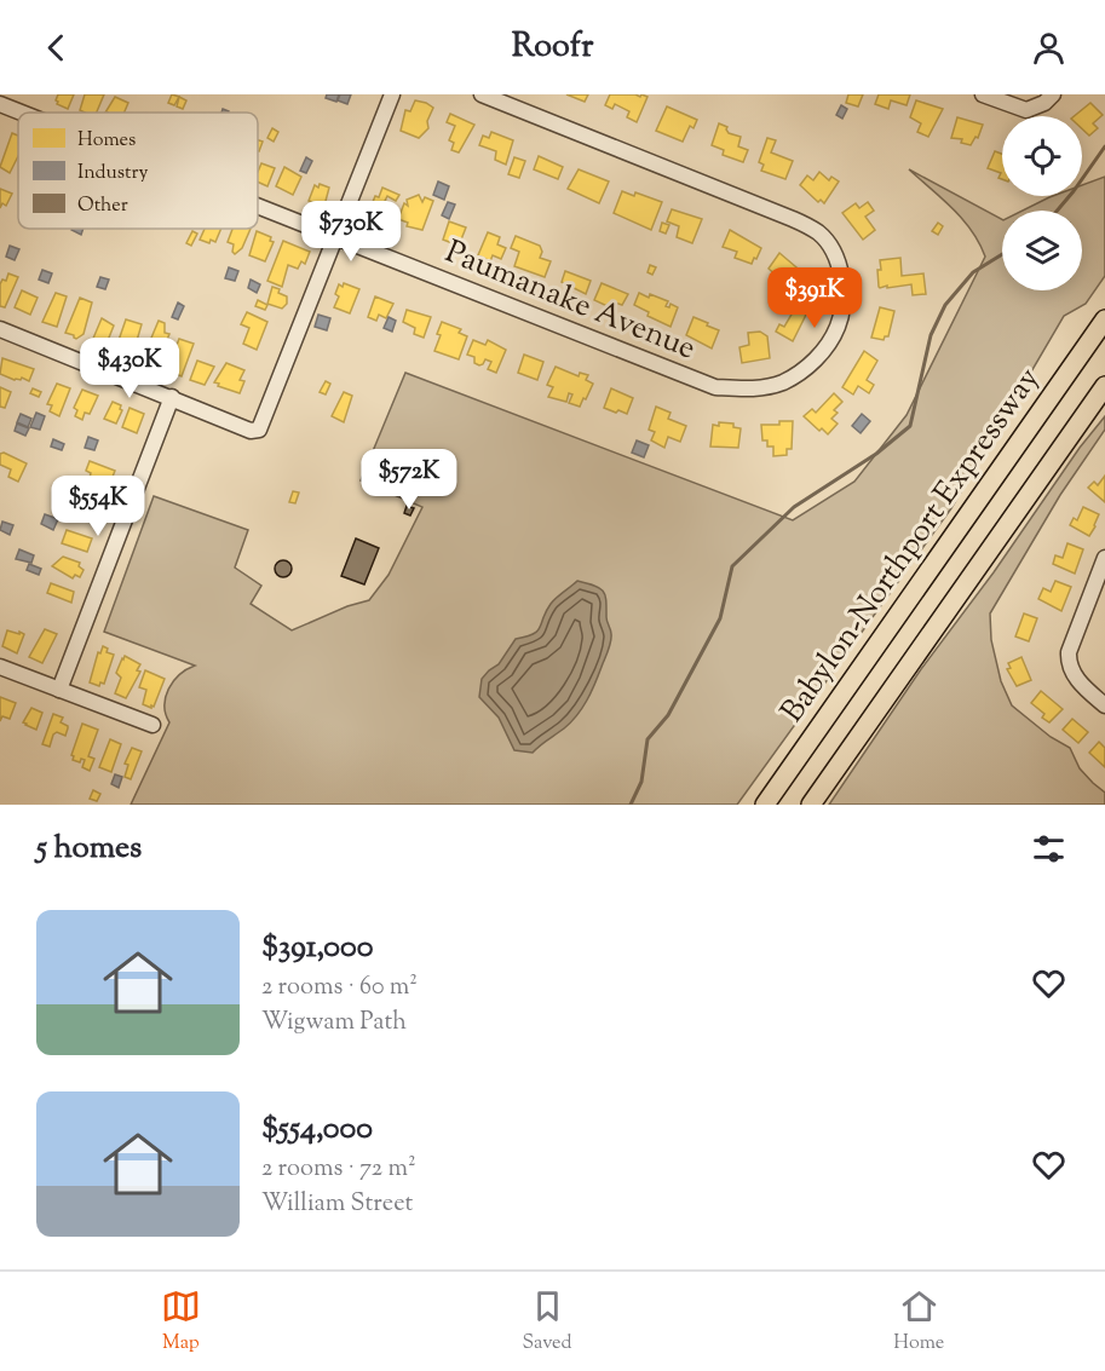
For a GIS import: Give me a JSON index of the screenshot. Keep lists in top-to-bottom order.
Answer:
{
  "streets": {
    "main road": ["Babylon-Northport Expressway"],
    "street": ["Paumanake Avenue"]
  },
  "legend": ["Homes", "Industry", "Other"],
  "page": {
    "header": "Roofr",
    "price": [
      "$730K",
      "$391K",
      "$430K",
      "$572K",
      "$554K"
    ],
    "heading": "5 homes",
    "list": [
      {
        "name": "$391,000",
        "note": "2 rooms · 60 m² · Wigwam Path"
      },
      {
        "name": "$554,000",
        "note": "2 rooms · 72 m² · William Street"
      }
    ],
    "tabs": ["Map", "Saved", "Home"]
  }
}
